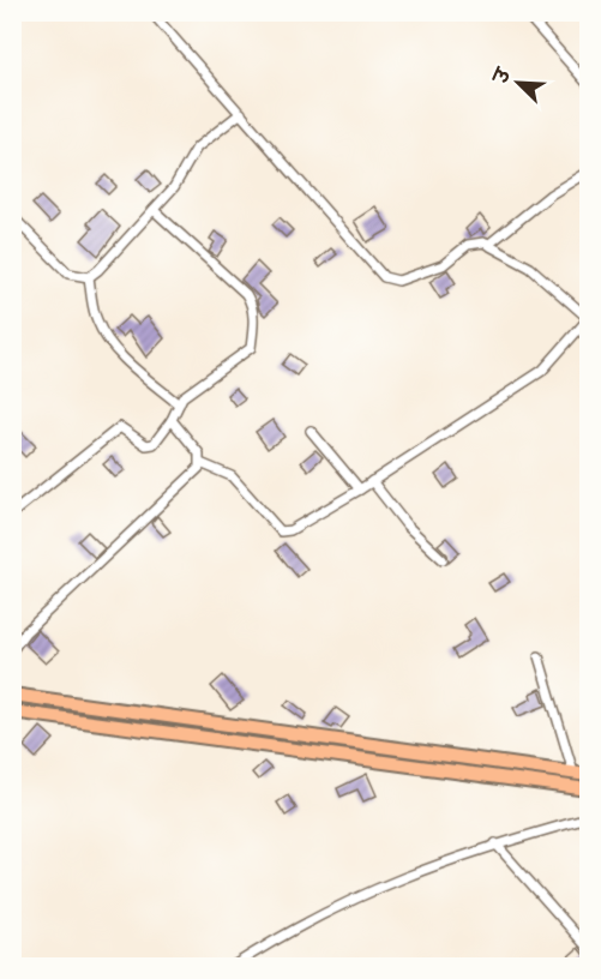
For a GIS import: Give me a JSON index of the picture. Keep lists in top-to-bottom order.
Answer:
{
  "north": "top left"
}
